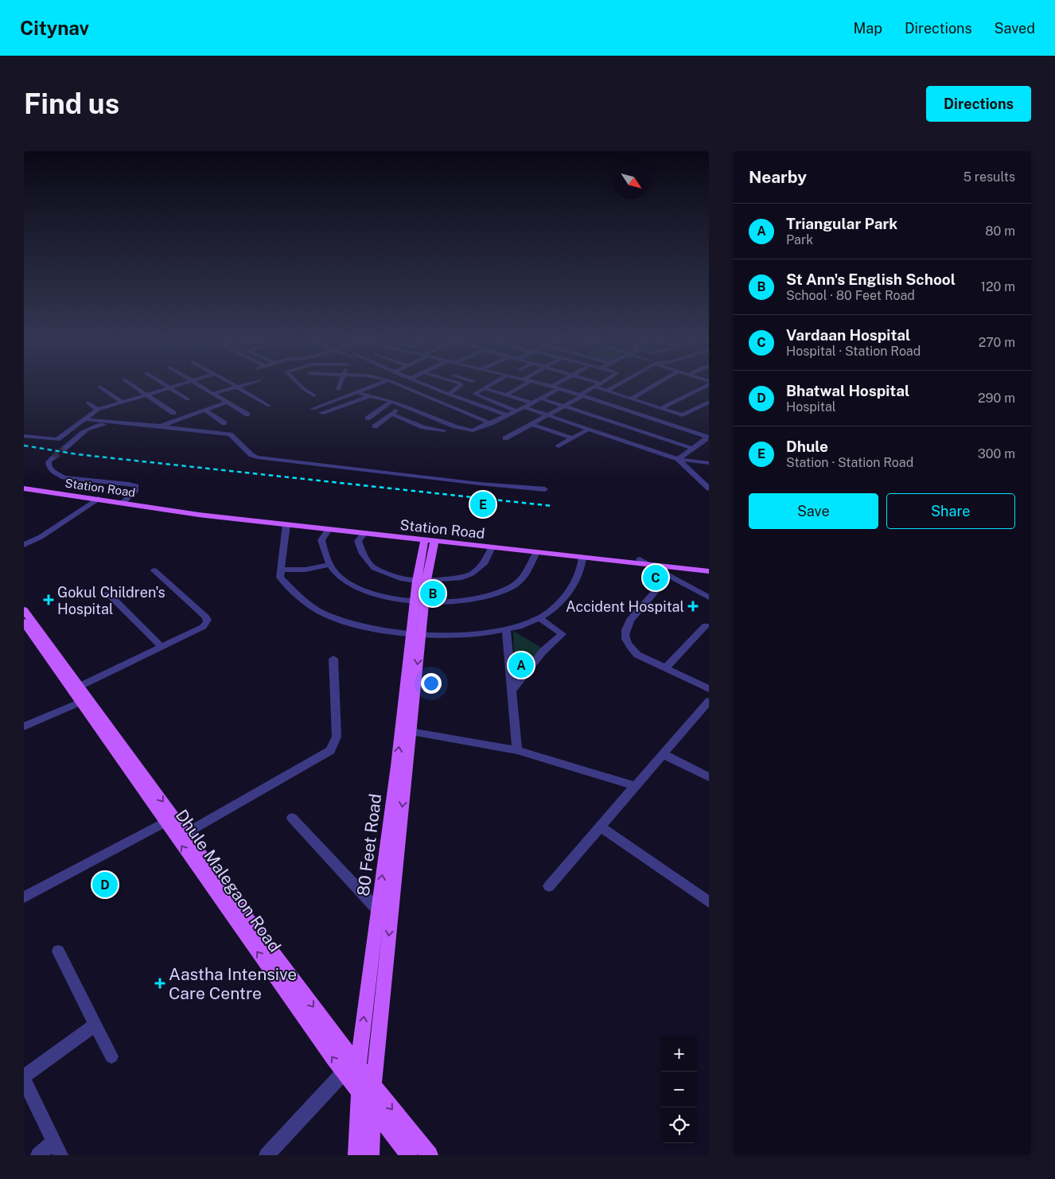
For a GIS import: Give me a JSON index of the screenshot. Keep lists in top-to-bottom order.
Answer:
{
  "streets": {
    "main road": ["Station Road", "80 Feet Road", "Dhule Malegaon Road"]
  },
  "crossings": [
    ["Station Road", "80 Feet Road"],
    ["80 Feet Road", "Dhule Malegaon Road"]
  ],
  "places": {
    "health": ["Gokul Children's Hospital", "Accident Hospital", "Aastha Intensive Care Centre"]
  },
  "north": "bottom right",
  "page": {
    "header": "Citynav",
    "nav": ["Map", "Directions", "Saved"],
    "buttons": [
      "Directions",
      ["Save", "Share"]
    ],
    "title": "Find us",
    "heading": ["Nearby", "5 results"],
    "list": [
      {
        "mark": "A",
        "name": "Triangular Park",
        "note": "Park",
        "value": "80 m"
      },
      {
        "mark": "B",
        "name": "St Ann's English School",
        "note": "School · 80 Feet Road",
        "value": "120 m"
      },
      {
        "mark": "C",
        "name": "Vardaan Hospital",
        "note": "Hospital · Station Road",
        "value": "270 m"
      },
      {
        "mark": "D",
        "name": "Bhatwal Hospital",
        "note": "Hospital",
        "value": "290 m"
      },
      {
        "mark": "E",
        "name": "Dhule",
        "note": "Station · Station Road",
        "value": "300 m"
      }
    ],
    "pins": [
      "E",
      "C",
      "B",
      "A",
      "D"
    ],
    "map_buttons": ["+", "−"]
  }
}
